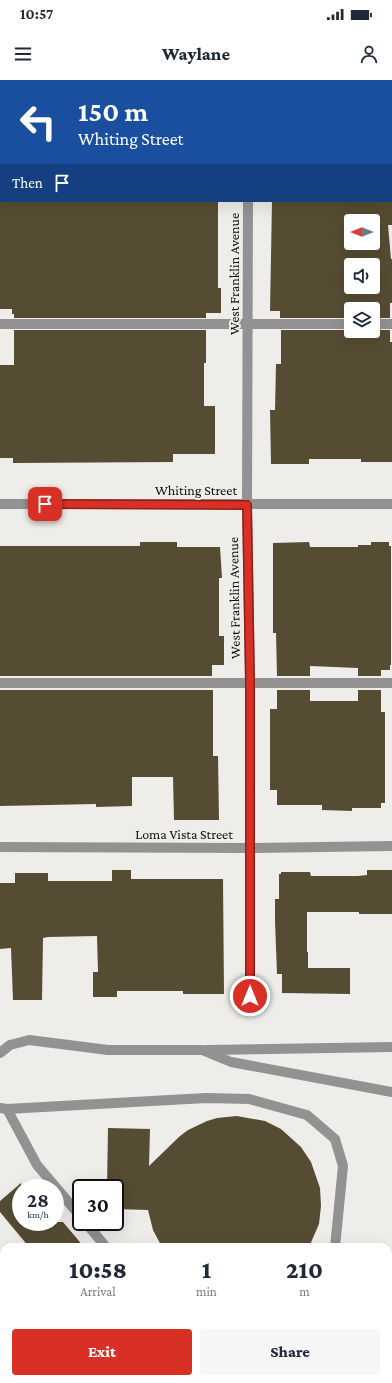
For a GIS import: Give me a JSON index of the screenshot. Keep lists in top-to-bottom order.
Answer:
{
  "streets": {
    "street": ["West Franklin Avenue", "Whiting Street", "Loma Vista Street"]
  },
  "crossings": [
    ["West Franklin Avenue", "Whiting Street"],
    ["West Franklin Avenue", "Loma Vista Street"]
  ],
  "north": "left",
  "page": {
    "status": "10:57",
    "header": "Waylane",
    "turn": ["150 m", "Whiting Street"],
    "then": "Then",
    "speed": "28 km/h",
    "limit": "30",
    "eta": [
      "10:58",
      "Arrival",
      "1",
      "min",
      "210",
      "m"
    ],
    "buttons": ["Exit", "Share"]
  }
}
